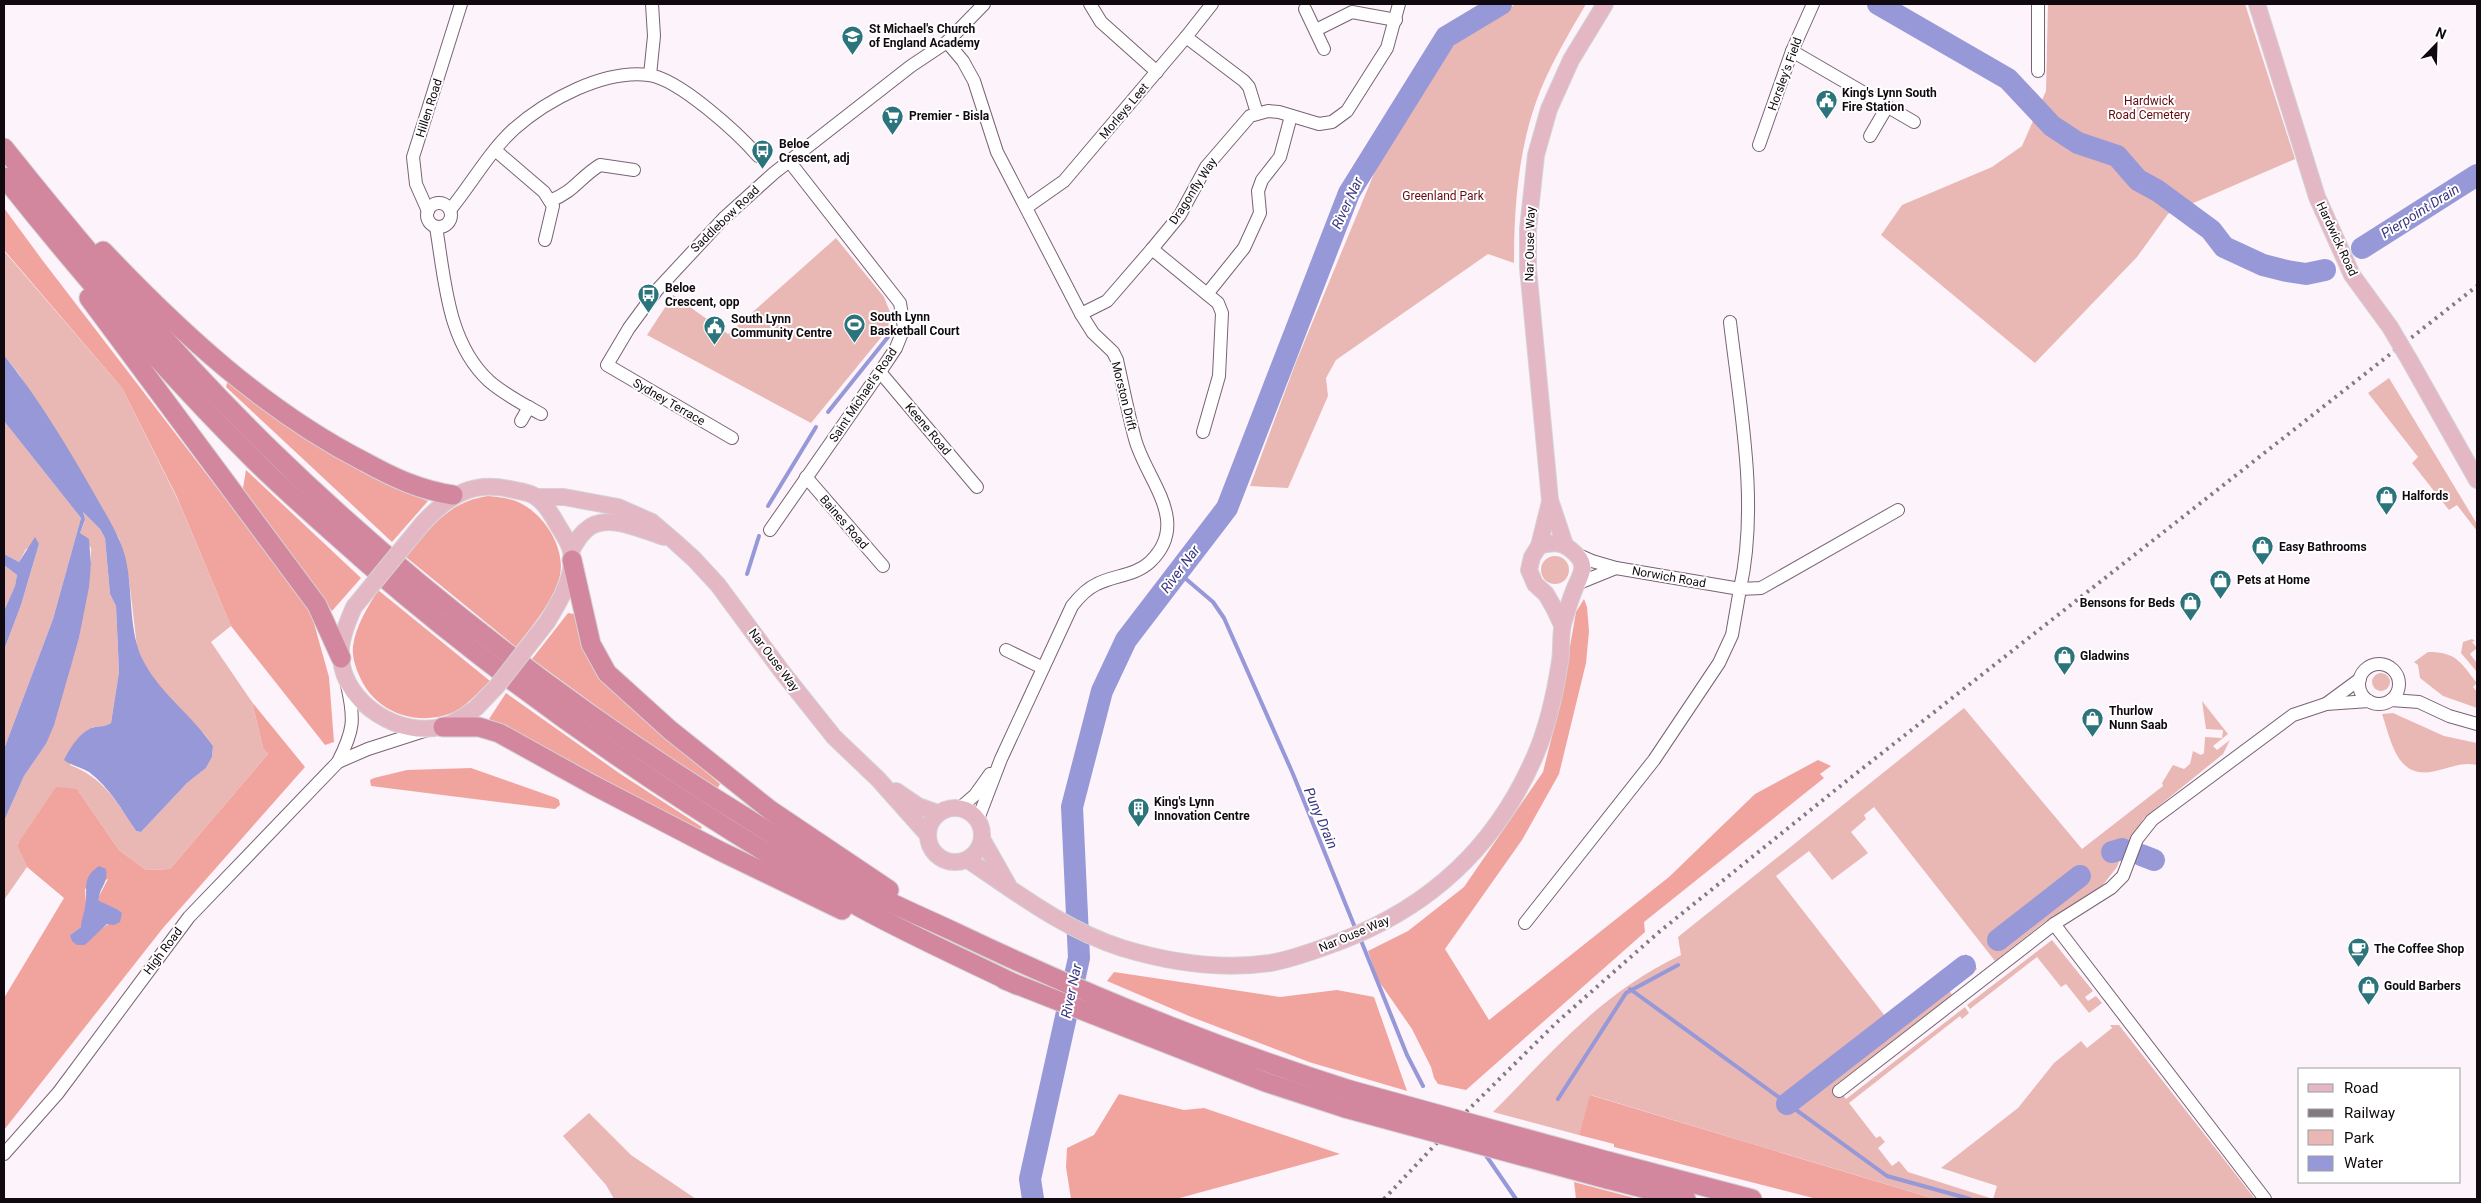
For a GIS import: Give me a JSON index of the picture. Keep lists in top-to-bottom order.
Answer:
{
  "streets": {
    "main road": ["Hardwick Road", "Nar Ouse Way"],
    "street": [
      "Horsley's Field",
      "Hillen Road",
      "Morleys Leet",
      "Dragonfly Way",
      "Saddlebow Road",
      "Saint Michael's Road",
      "Morston Drift",
      "Sydney Terrace",
      "Keene Road",
      "Baines Road",
      "Norwich Road",
      "High Road"
    ]
  },
  "crossings": [
    ["Morleys Leet", "Morston Drift"],
    ["Dragonfly Way", "Morston Drift"],
    ["Saddlebow Road", "Saint Michael's Road"],
    ["Saddlebow Road", "Morston Drift"],
    ["Saddlebow Road", "Sydney Terrace"],
    ["Nar Ouse Way", "Morston Drift"],
    ["Nar Ouse Way", "Norwich Road"],
    ["Saint Michael's Road", "Keene Road"],
    ["Saint Michael's Road", "Baines Road"]
  ],
  "water": ["River Nar", "Pierpoint Drain", "Puny Drain"],
  "parks": ["Hardwick Road Cemetery", "Greenland Park"],
  "places": {
    "school or university": ["St Michael's Church of England Academy"],
    "public building": ["King's Lynn South Fire Station", "South Lynn Community Centre"],
    "supermarket": ["Premier - Bisla"],
    "bus stop": ["Beloe Crescent, adj", "Beloe Crescent, opp"],
    "sports": ["South Lynn Basketball Court"],
    "shop": [
      "Halfords",
      "Easy Bathrooms",
      "Pets at Home",
      "Bensons for Beds",
      "Gladwins",
      "Thurlow Nunn Saab",
      "Gould Barbers"
    ],
    "building": ["King's Lynn Innovation Centre"],
    "cafe": ["The Coffee Shop"]
  },
  "legend": [
    "Road",
    "Railway",
    "Park",
    "Water"
  ],
  "north": "top right"
}
